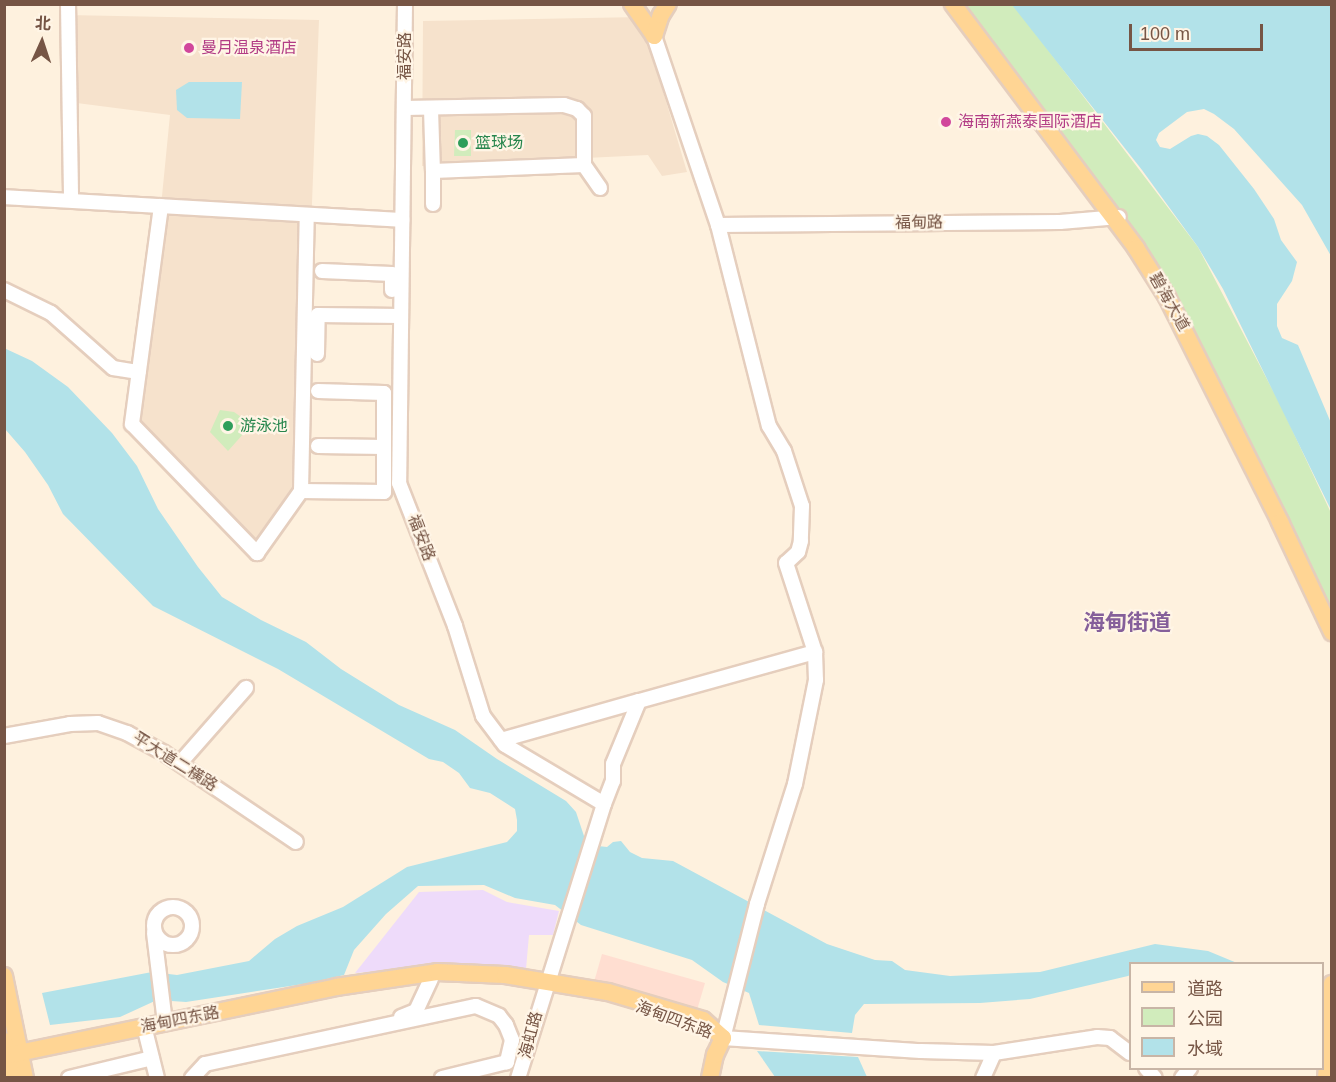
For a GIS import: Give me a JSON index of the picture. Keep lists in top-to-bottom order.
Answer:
{
  "streets": {
    "main road": ["碧海大道", "海甸四东路"],
    "street": [
      "福安路",
      "福甸路",
      "平大道二横路",
      "海虹路"
    ]
  },
  "crossings": [
    ["福甸路", "碧海大道"],
    ["海甸四东路", "海虹路"]
  ],
  "districts": ["海甸街道"],
  "places": [
    "曼月温泉酒店",
    "海南新燕泰国际酒店",
    "篮球场",
    "游泳池"
  ],
  "legend": ["道路", "公园", "水域"],
  "scale_bar": "100 m",
  "north": "top"
}
